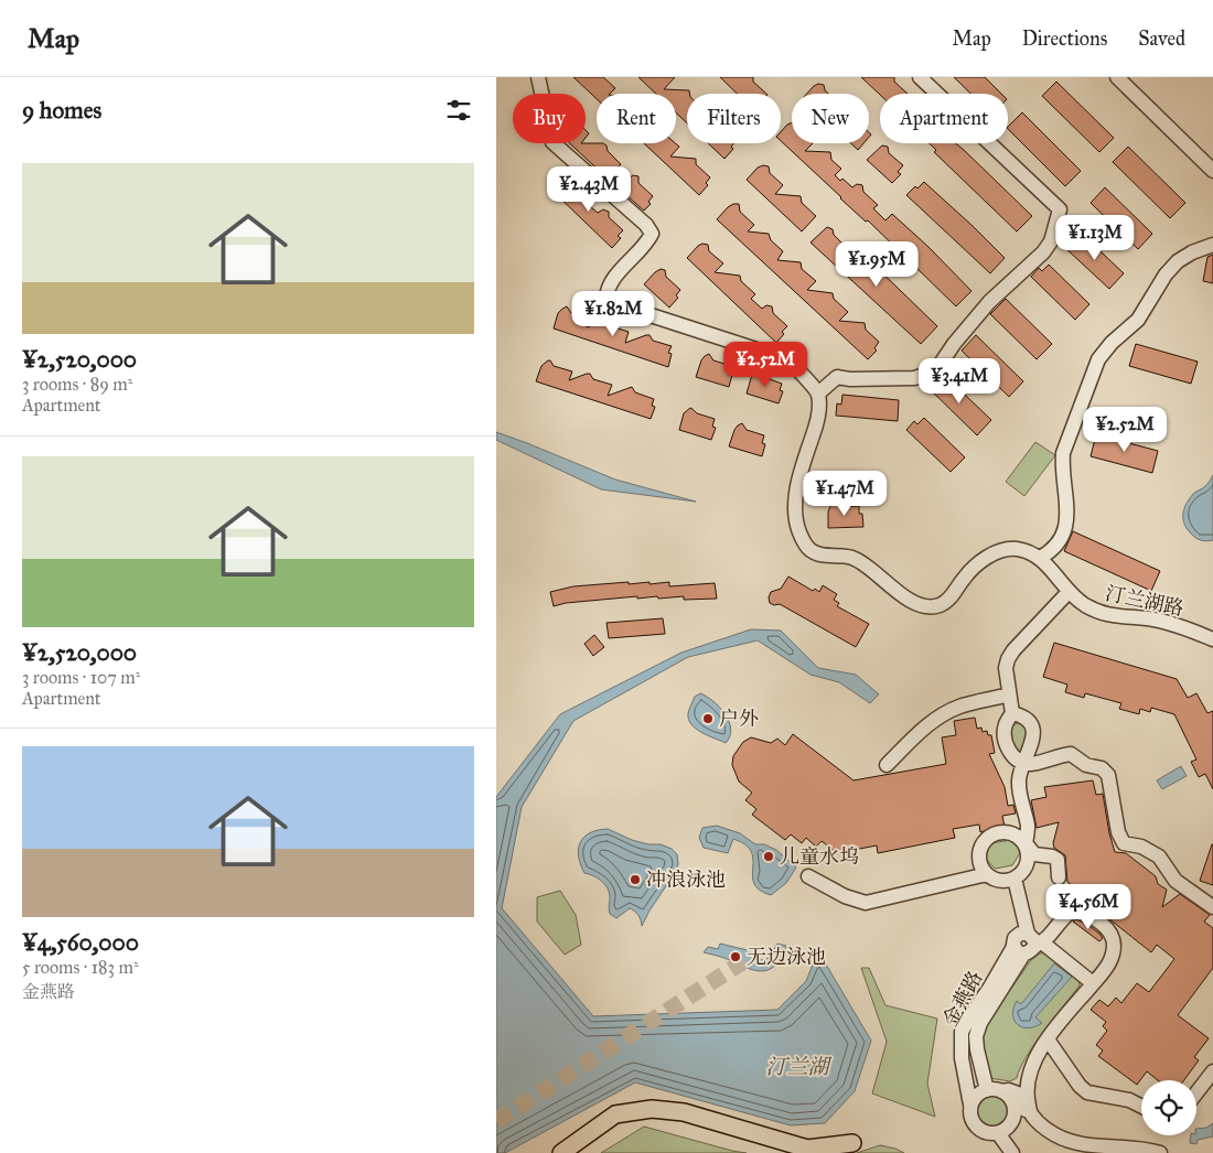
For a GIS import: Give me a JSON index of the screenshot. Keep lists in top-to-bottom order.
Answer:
{
  "streets": {
    "street": ["汀兰湖路", "金燕路"]
  },
  "water": ["汀兰湖"],
  "places": [
    "户外",
    "儿童水坞",
    "冲浪泳池",
    "无边泳池"
  ],
  "page": {
    "header": "Map",
    "nav": ["Map", "Directions", "Saved"],
    "heading": "9 homes",
    "chip": [
      "Buy",
      "Rent",
      "Filters",
      "New",
      "Apartment"
    ],
    "list": [
      {
        "name": "¥2,520,000",
        "note": "3 rooms · 89 m² · Apartment"
      },
      {
        "name": "¥2,520,000",
        "note": "3 rooms · 107 m² · Apartment"
      },
      {
        "name": "¥4,560,000",
        "note": "5 rooms · 183 m² · 金燕路"
      }
    ],
    "price": [
      "¥2.43M",
      "¥1.13M",
      "¥1.95M",
      "¥1.82M",
      "¥2.52M",
      "¥3.41M",
      "¥2.52M",
      "¥1.47M",
      "¥4.56M"
    ]
  }
}
